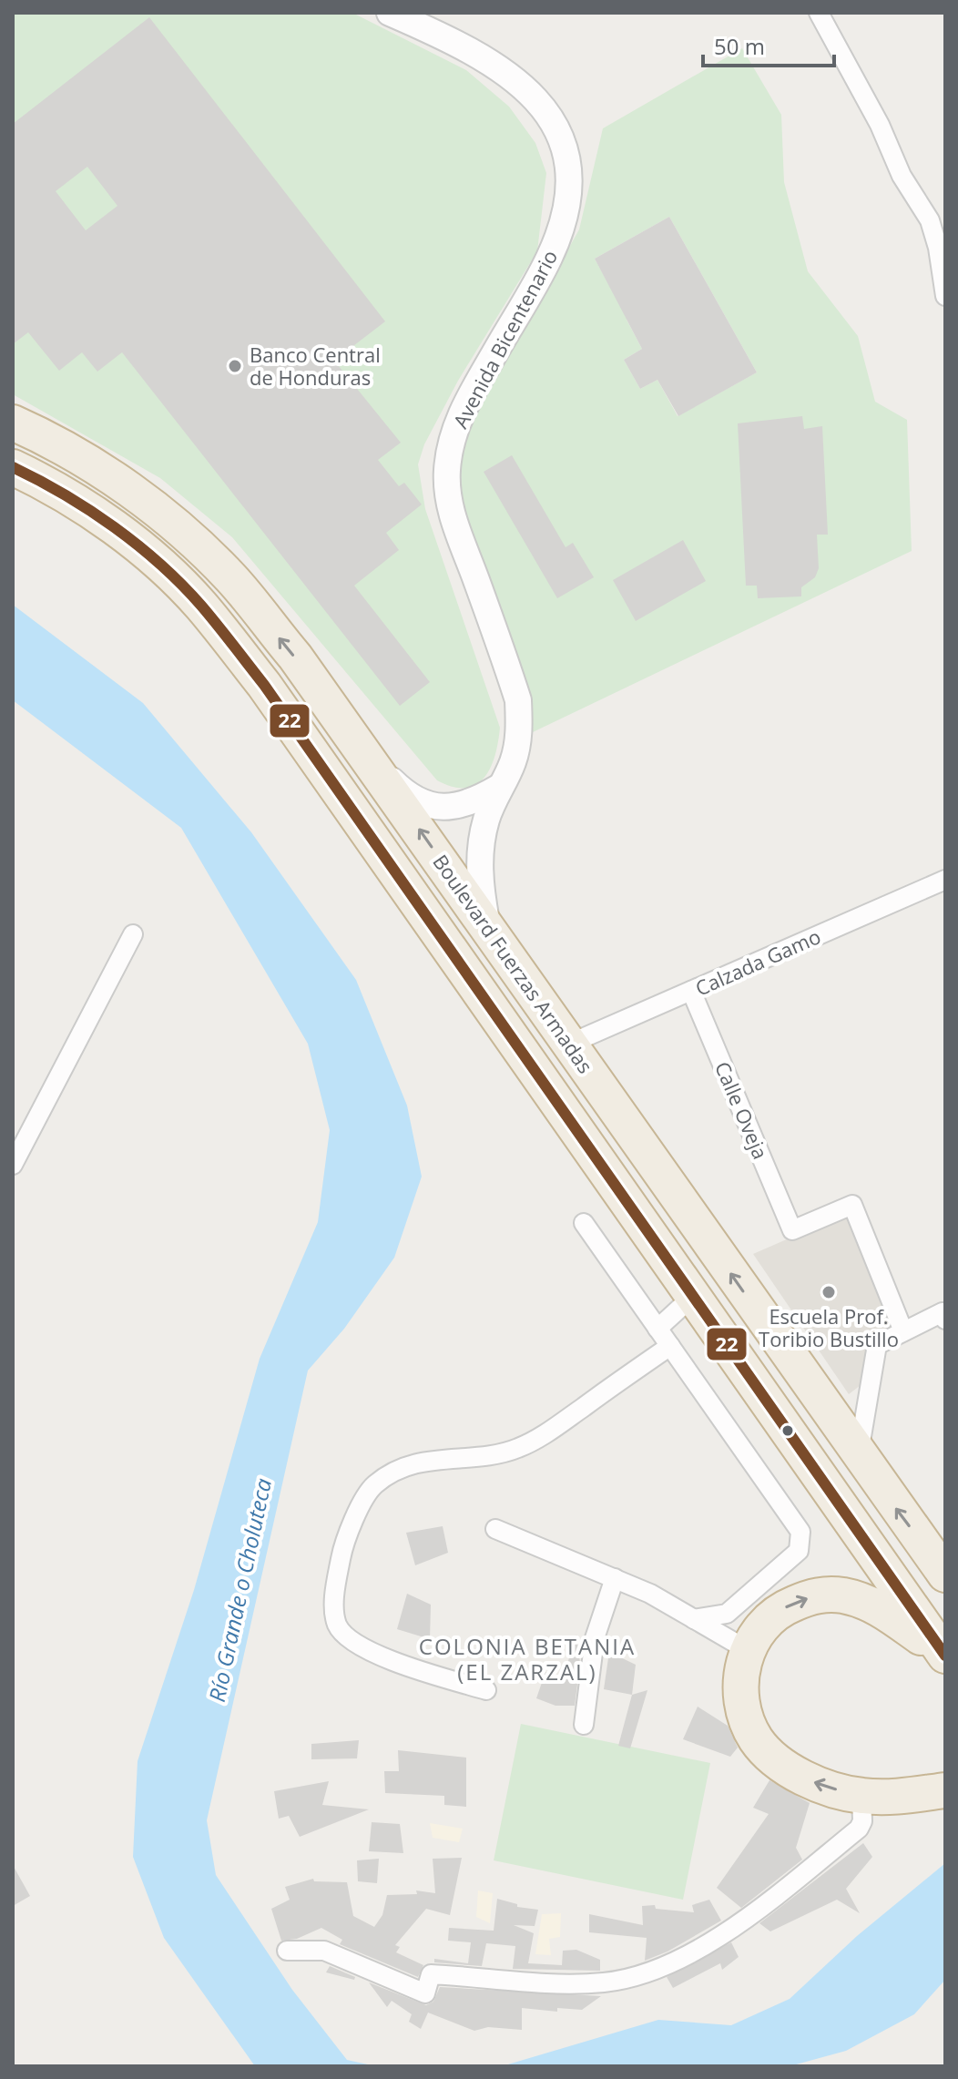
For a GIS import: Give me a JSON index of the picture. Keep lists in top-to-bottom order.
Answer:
{
  "streets": {
    "highway": ["Boulevard Fuerzas Armadas"],
    "street": ["Avenida Bicentenario", "Calzada Gamo", "Calle Oveja"]
  },
  "crossings": [
    ["Avenida Bicentenario", "Boulevard Fuerzas Armadas"],
    ["Calzada Gamo", "Boulevard Fuerzas Armadas"],
    ["Calzada Gamo", "Calle Oveja"]
  ],
  "districts": ["COLONIA BETANIA (EL ZARZAL)"],
  "water": ["Río Grande o Choluteca"],
  "places": ["Banco Central de Honduras", "Escuela Prof. Toribio Bustillo"],
  "lines": ["transit line 22"],
  "scale_bar": "50 m"
}
